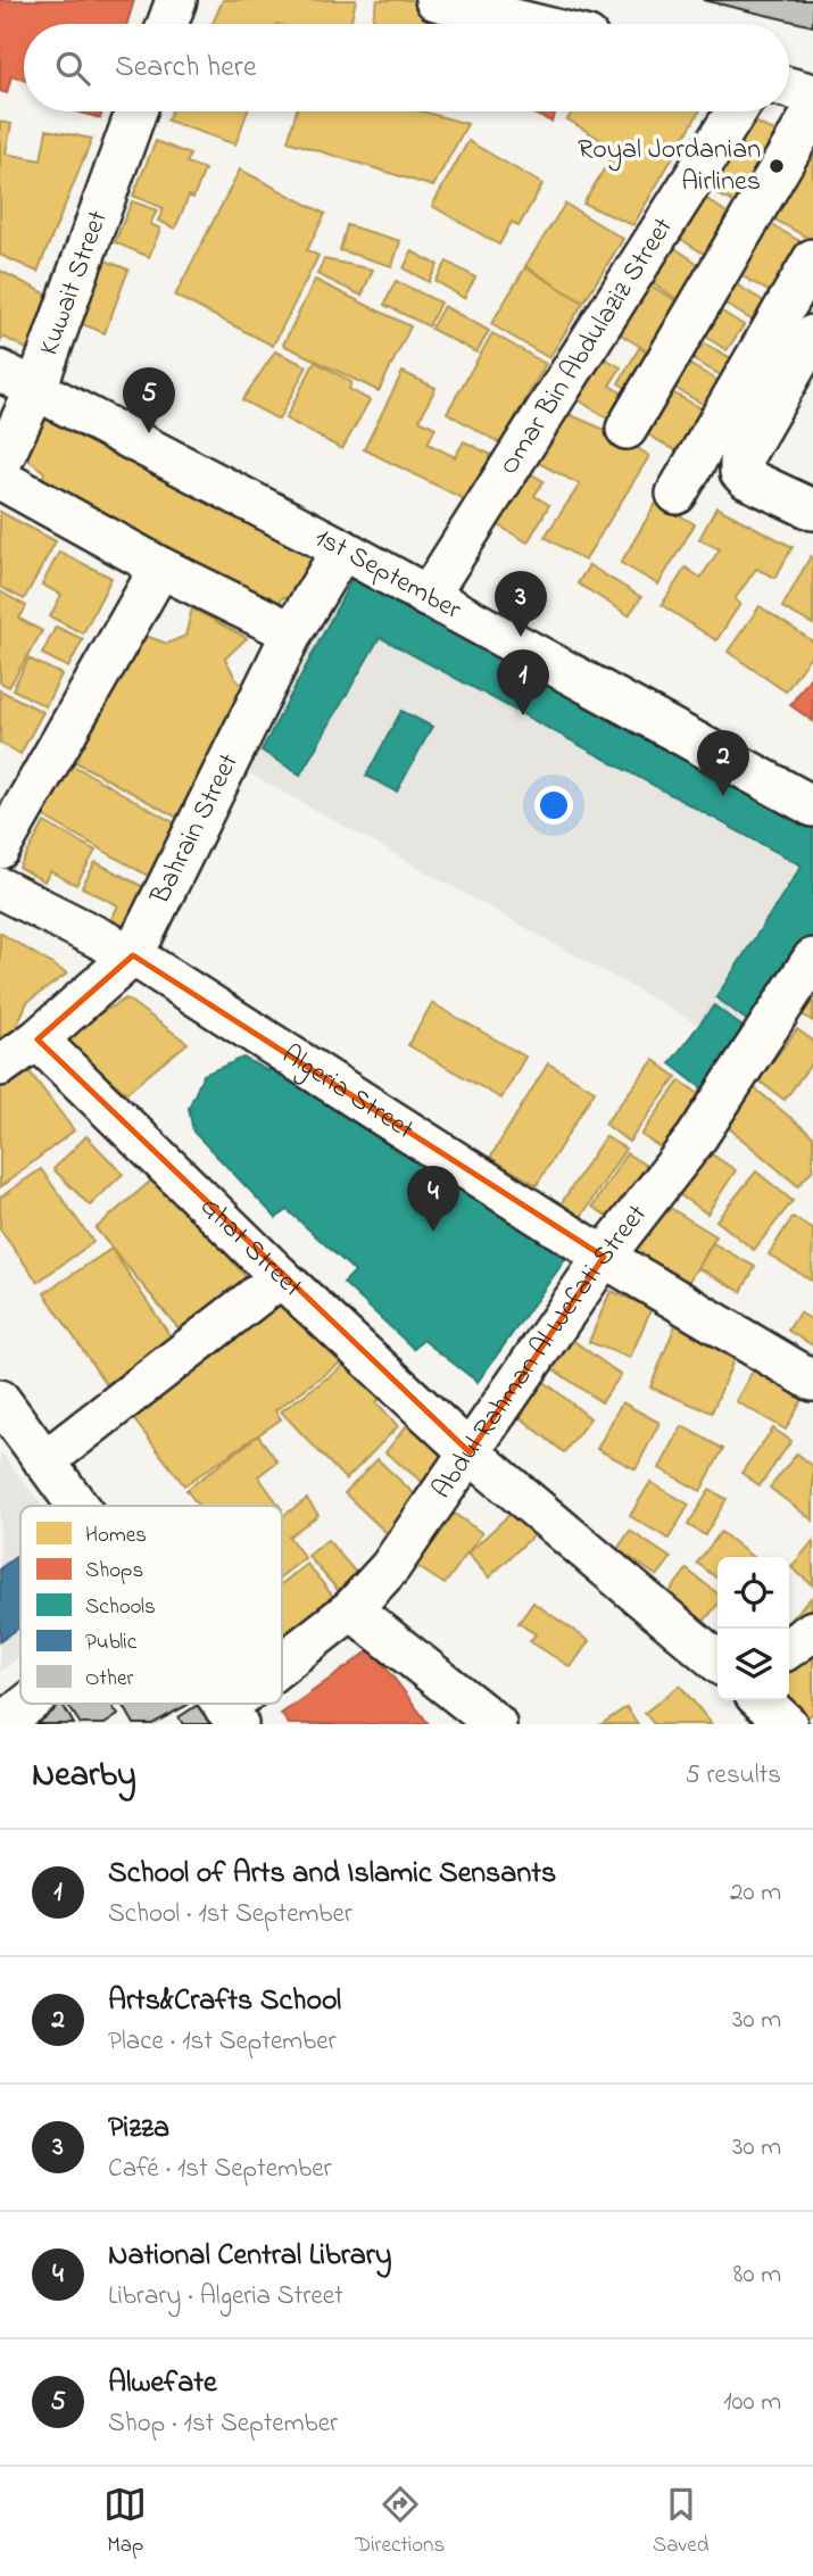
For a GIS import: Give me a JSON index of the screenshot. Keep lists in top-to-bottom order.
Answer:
{
  "streets": {
    "street": [
      "Kuwait Street",
      "Omar Bin Abdulaziz Street",
      "1st September",
      "Bahrain Street",
      "Algeria Street",
      "Ghat Street",
      "Abdul Rahman Al Wefati Street"
    ]
  },
  "crossings": [
    ["Kuwait Street", "1st September"],
    ["Omar Bin Abdulaziz Street", "1st September"],
    ["1st September", "Bahrain Street"],
    ["Bahrain Street", "Algeria Street"],
    ["Bahrain Street", "Ghat Street"],
    ["Algeria Street", "Abdul Rahman Al Wefati Street"],
    ["Ghat Street", "Abdul Rahman Al Wefati Street"]
  ],
  "places": ["Royal Jordanian Airlines"],
  "legend": [
    "Homes",
    "Shops",
    "Schools",
    "Public",
    "Other"
  ],
  "page": {
    "search": "Search here",
    "pins": [
      "5",
      "3",
      "1",
      "2",
      "4"
    ],
    "heading": ["Nearby", "5 results"],
    "list": [
      {
        "mark": "1",
        "name": "School of Arts and Islamic Sensants",
        "note": "School · 1st September",
        "value": "20 m"
      },
      {
        "mark": "2",
        "name": "Arts&Crafts School",
        "note": "Place · 1st September",
        "value": "30 m"
      },
      {
        "mark": "3",
        "name": "Pizza",
        "note": "Café · 1st September",
        "value": "30 m"
      },
      {
        "mark": "4",
        "name": "National Central Library",
        "note": "Library · Algeria Street",
        "value": "80 m"
      },
      {
        "mark": "5",
        "name": "Alwefate",
        "note": "Shop · 1st September",
        "value": "100 m"
      }
    ],
    "nav": ["Map", "Directions", "Saved"]
  }
}
